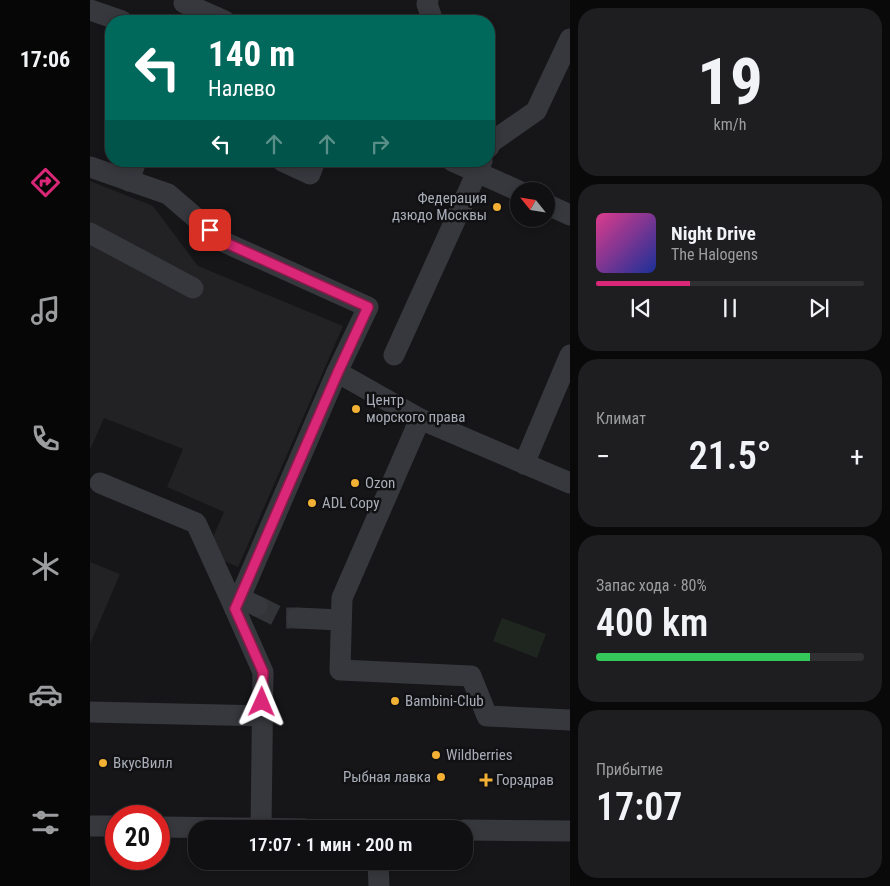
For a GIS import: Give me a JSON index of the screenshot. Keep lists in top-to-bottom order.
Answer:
{
  "places": {
    "other": [
      "Федерация дзюдо Москвы",
      "Центр морского права",
      "Ozon",
      "ADL Copy",
      "Bambini-Club",
      "Wildberries",
      "ВкусВилл",
      "Рыбная лавка"
    ],
    "health": ["Горздрав"]
  },
  "north": "top left",
  "page": {
    "tabs": "17:06",
    "tile": [
      ["19", "km/h"],
      "Климат",
      ["Запас хода · 80%", "400 km"],
      ["Прибытие", "17:07"]
    ],
    "turn": ["140 m", "Налево"],
    "song": ["Night Drive", "The Halogens"],
    "heat": ["−", "21.5°", "+"],
    "limit": "20",
    "trip": "17:07 · 1 мин · 200 m"
  }
}
